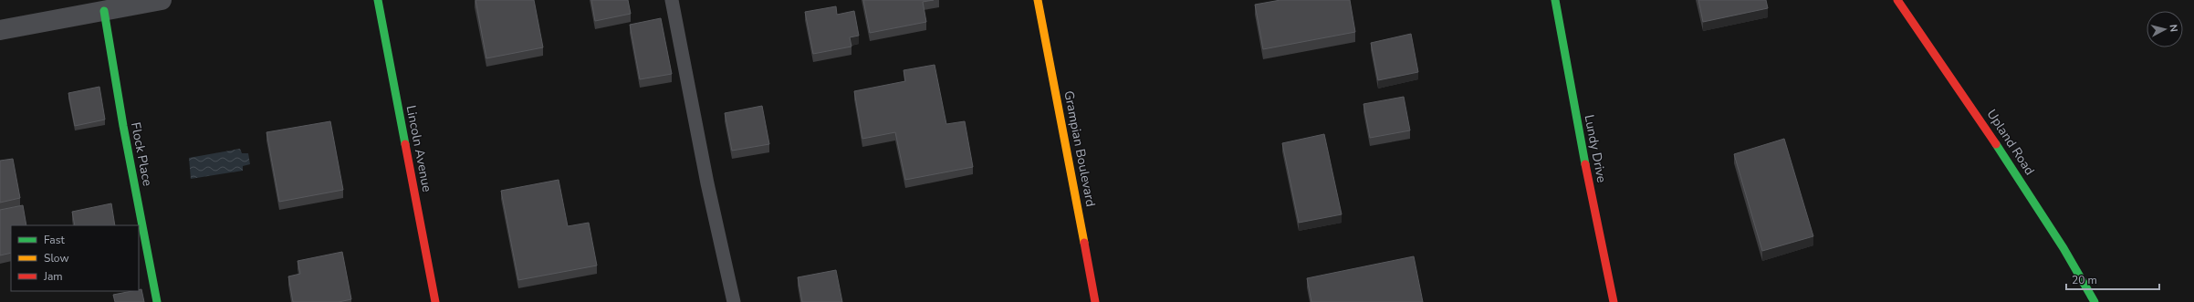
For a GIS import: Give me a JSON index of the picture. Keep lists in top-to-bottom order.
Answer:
{
  "streets": {
    "street": [
      "Upland Road",
      "Lincoln Avenue",
      "Grampian Boulevard",
      "Lundy Drive",
      "Flock Place"
    ]
  },
  "legend": ["Fast", "Slow", "Jam"],
  "scale_bar": "20 m",
  "north": "right"
}
